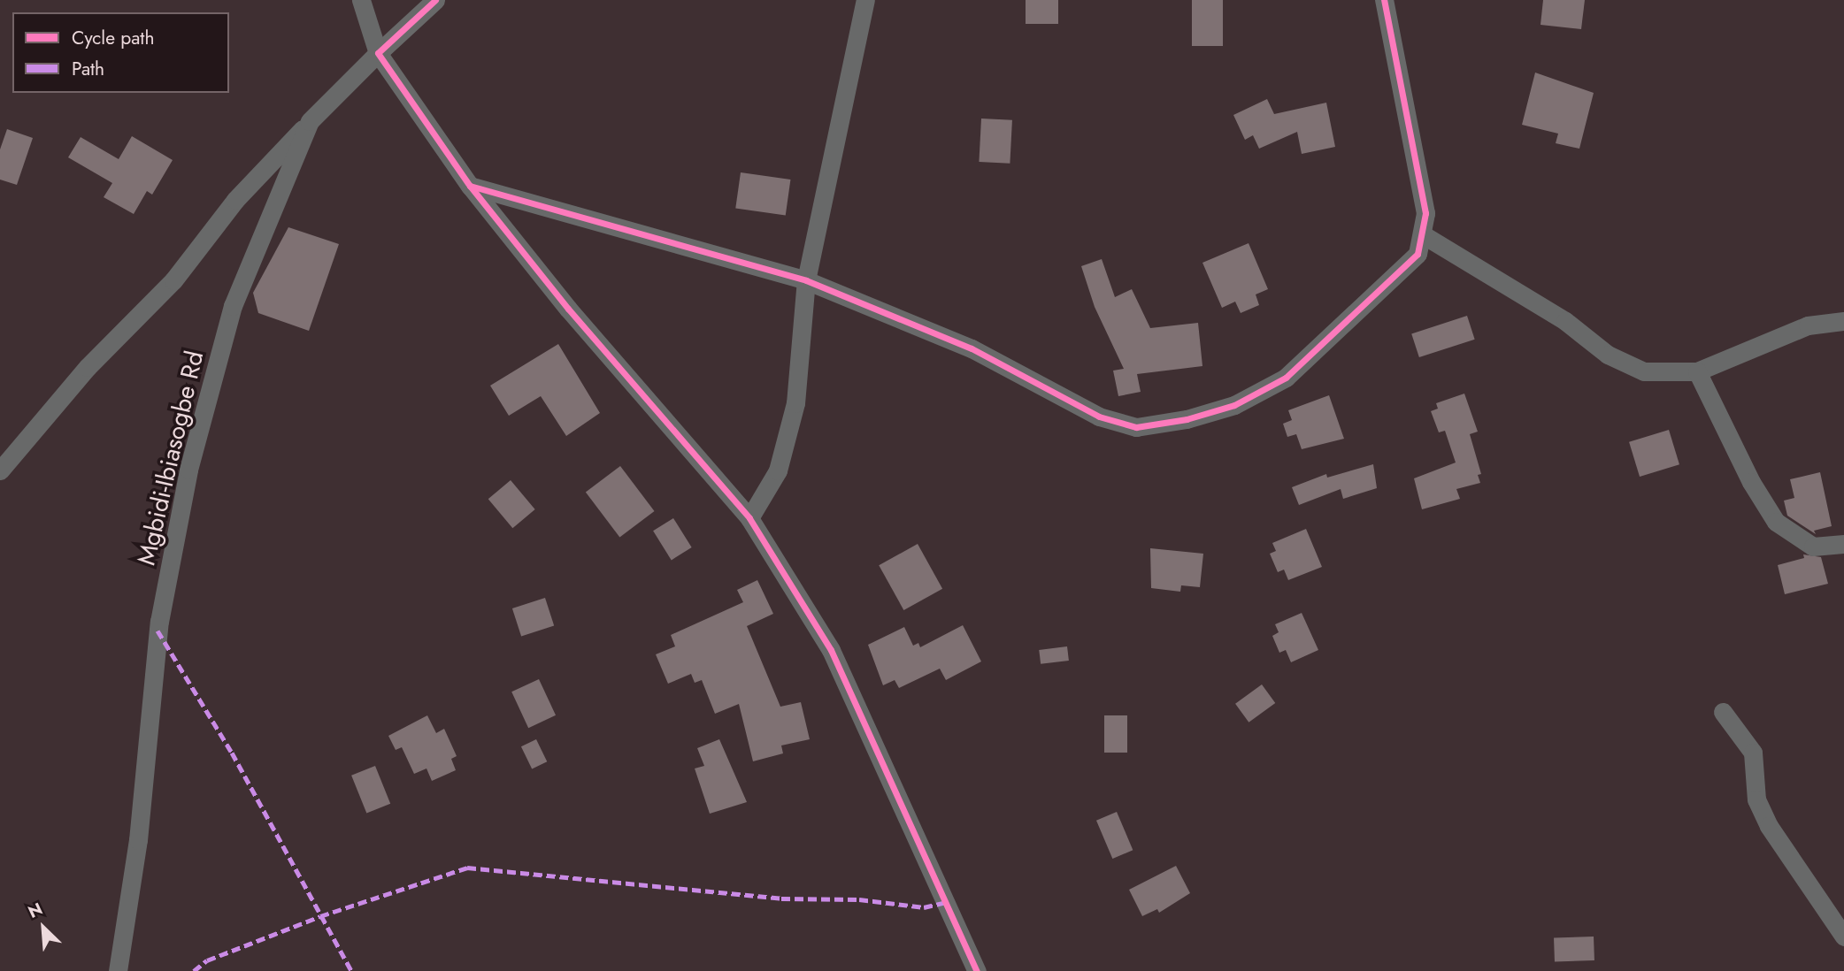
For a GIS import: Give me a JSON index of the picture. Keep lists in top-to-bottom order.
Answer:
{
  "streets": {
    "street": ["Mgbidi-Ibiasogbe Rd"]
  },
  "legend": ["Cycle path", "Path"],
  "north": "top left"
}
